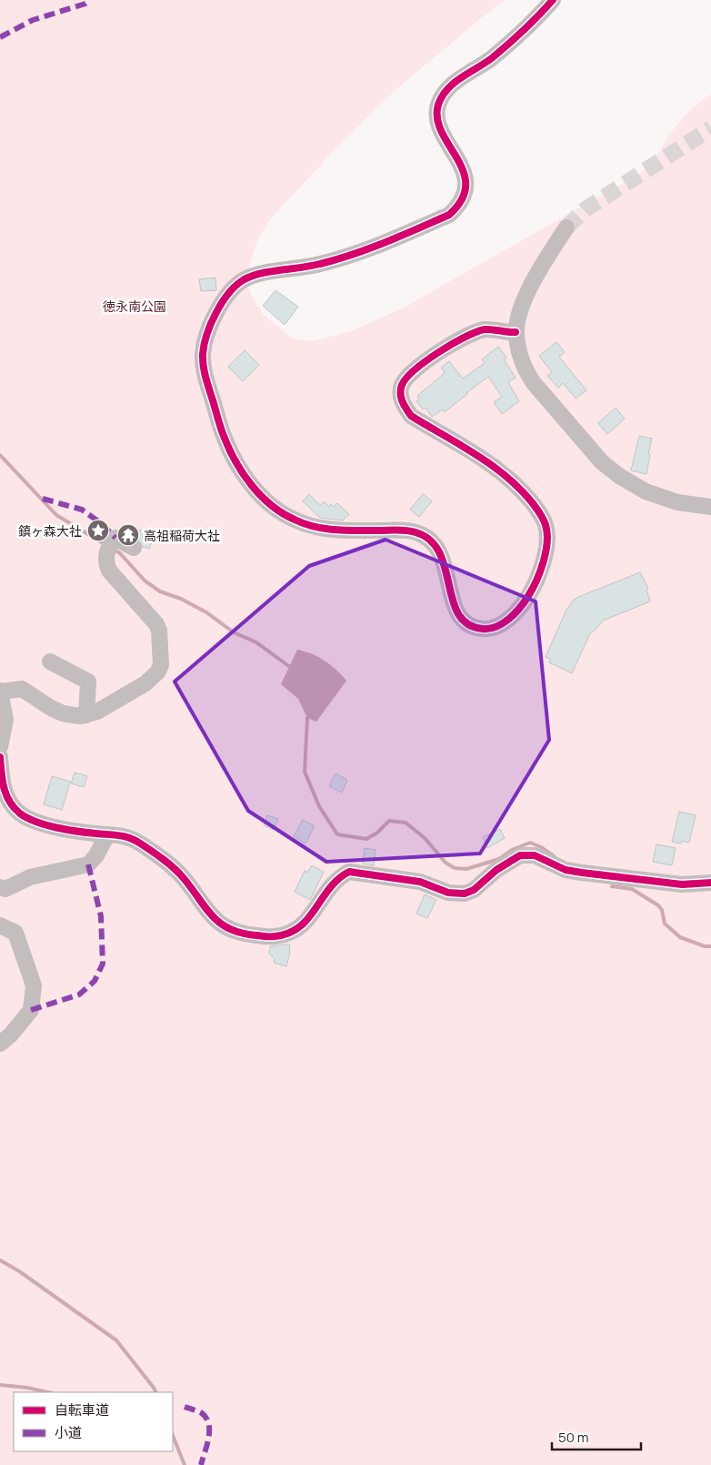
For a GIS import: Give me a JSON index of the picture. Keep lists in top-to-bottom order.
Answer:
{
  "parks": ["徳永南公園"],
  "places": {
    "place": ["鎮ヶ森大社"],
    "temple": ["高祖稲荷大社"]
  },
  "legend": ["自転車道", "小道"],
  "scale_bar": "50 m"
}
